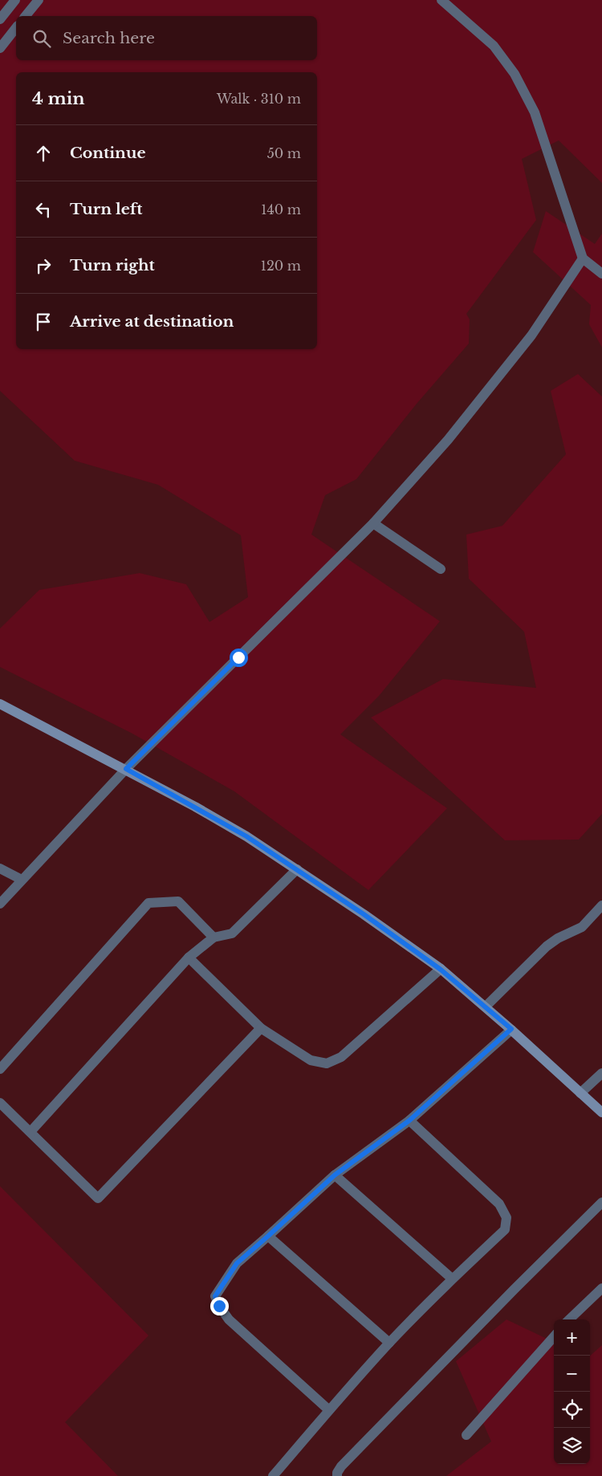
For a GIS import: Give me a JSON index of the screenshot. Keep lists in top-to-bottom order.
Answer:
{
  "page": {
    "search": "Search here",
    "heading": ["4 min", "Walk · 310 m"],
    "list": [
      ["Continue", "50 m"],
      ["Turn left", "140 m"],
      ["Turn right", "120 m"],
      "Arrive at destination"
    ],
    "map_buttons": ["+", "−"]
  }
}
